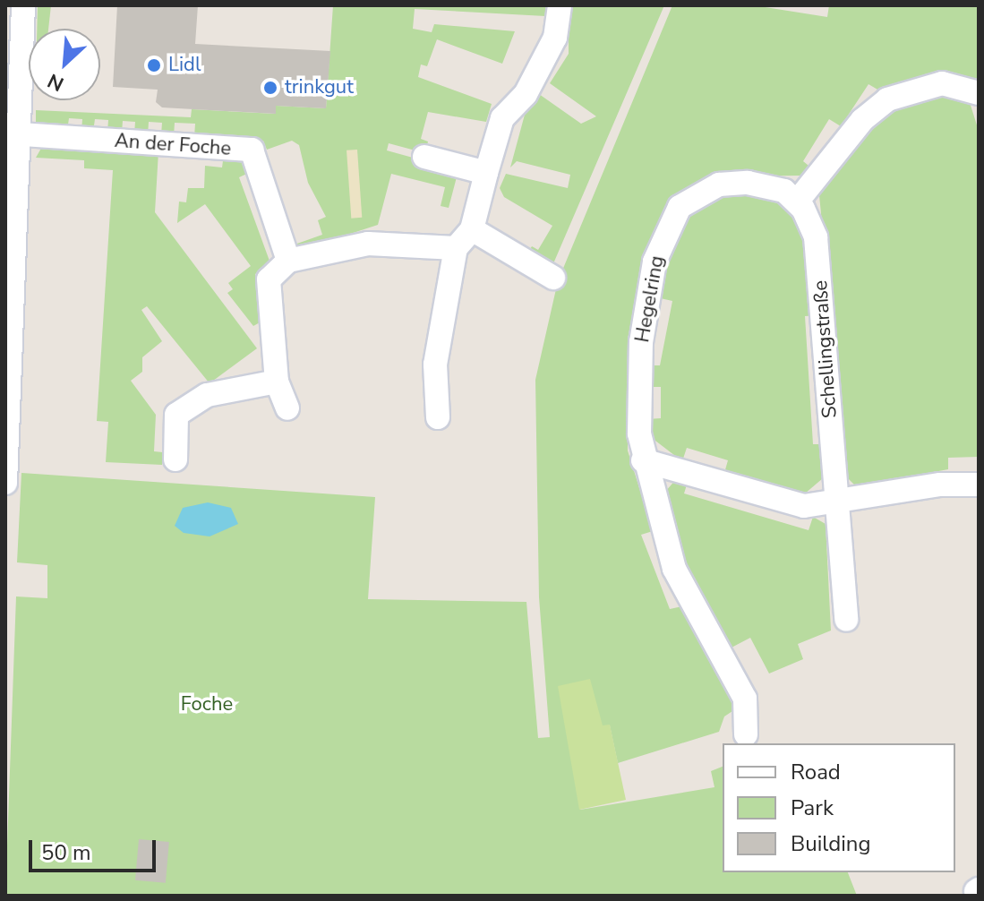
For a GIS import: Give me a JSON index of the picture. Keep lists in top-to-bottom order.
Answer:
{
  "streets": {
    "street": ["An der Foche", "Hegelring", "Schellingstraße"]
  },
  "crossings": [
    ["Hegelring", "Schellingstraße"]
  ],
  "parks": ["Foche"],
  "places": ["Lidl", "trinkgut"],
  "legend": ["Road", "Park", "Building"],
  "scale_bar": "50 m",
  "north": "bottom left"
}
